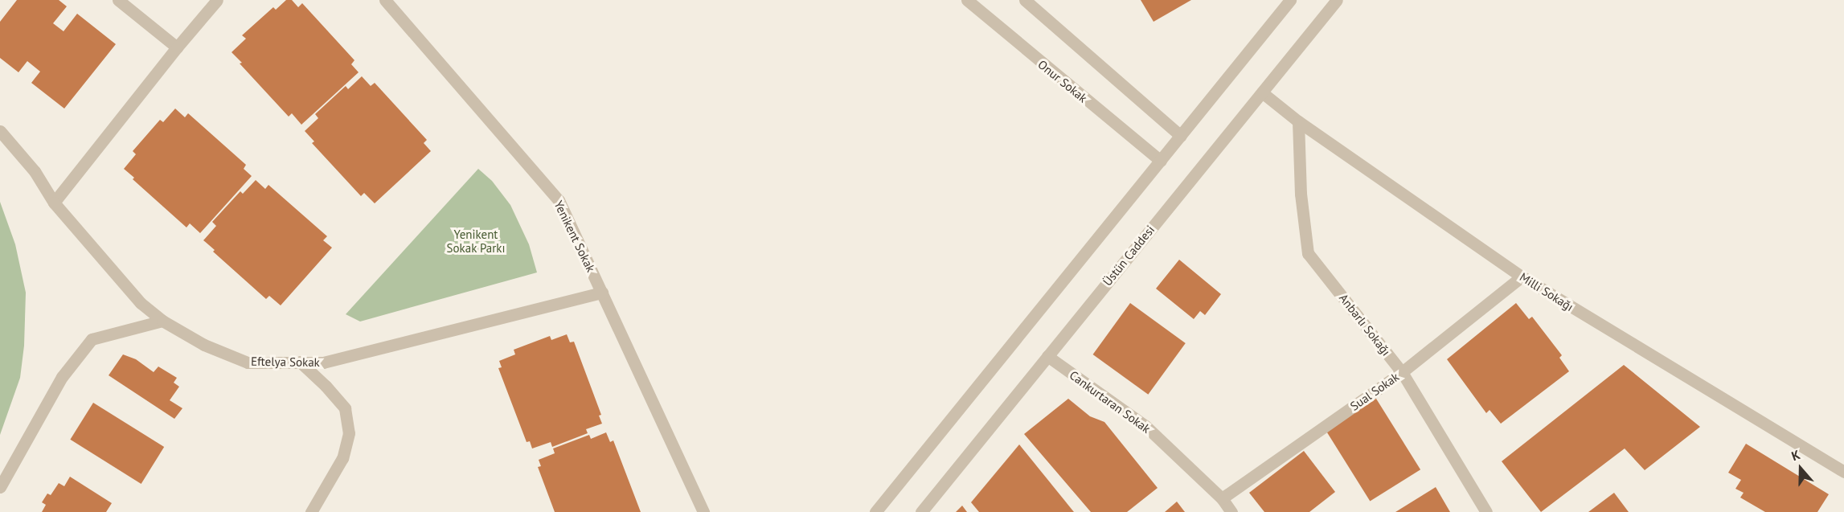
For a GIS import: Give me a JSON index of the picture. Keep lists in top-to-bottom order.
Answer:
{
  "streets": {
    "street": [
      "Onur Sokak",
      "Yenikent Sokak",
      "Üstün Caddesi",
      "Milli Sokağı",
      "Anbarlı Sokağı",
      "Eftelya Sokak",
      "Sual Sokak",
      "Cankurtaran Sokak"
    ]
  },
  "crossings": [
    ["Yenikent Sokak", "Eftelya Sokak"],
    ["Üstün Caddesi", "Milli Sokağı"],
    ["Üstün Caddesi", "Cankurtaran Sokak"],
    ["Milli Sokağı", "Anbarlı Sokağı"],
    ["Milli Sokağı", "Sual Sokak"],
    ["Anbarlı Sokağı", "Sual Sokak"],
    ["Sual Sokak", "Cankurtaran Sokak"]
  ],
  "parks": ["Yenikent Sokak Parkı"],
  "north": "top"
}
